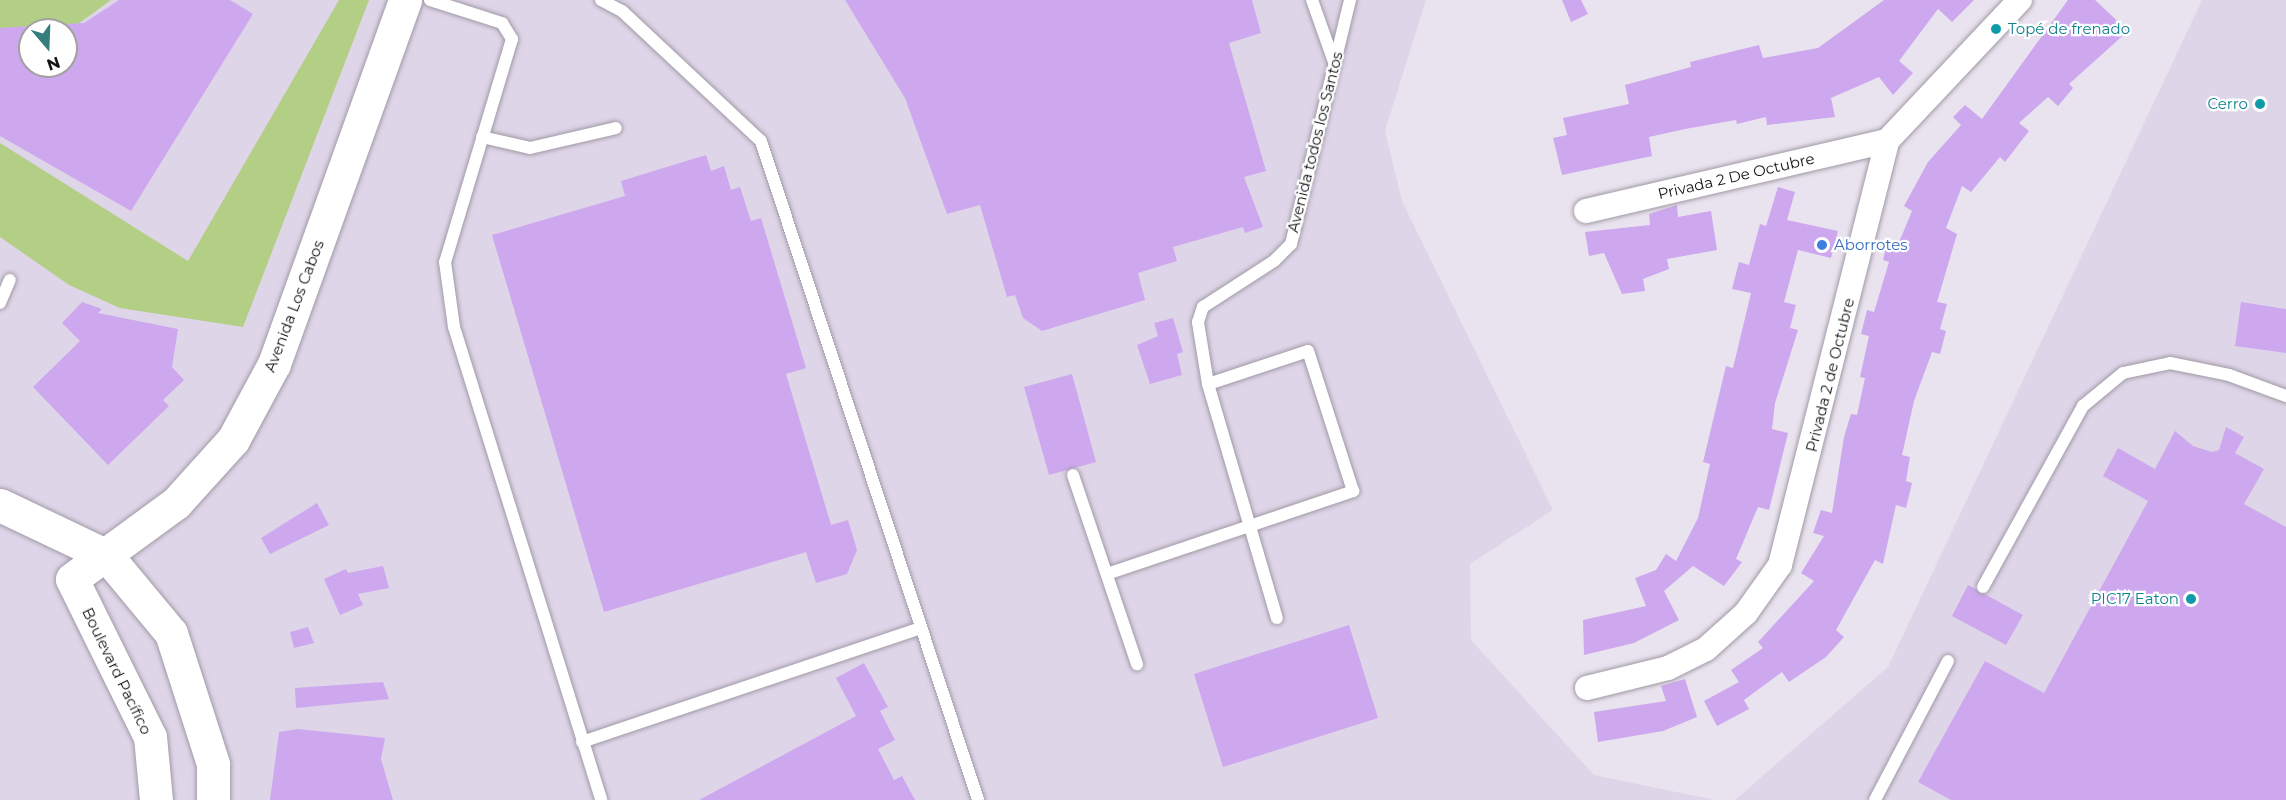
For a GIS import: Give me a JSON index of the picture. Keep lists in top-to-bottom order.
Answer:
{
  "streets": {
    "main road": ["Avenida Los Cabos", "Boulevard Pacífico"],
    "street": ["Privada 2 De Octubre", "Privada 2 de Octubre"],
    "lane": ["Avenida todos los Santos"]
  },
  "crossings": [
    ["Privada 2 De Octubre", "Privada 2 de Octubre"],
    ["Avenida Los Cabos", "Boulevard Pacífico"]
  ],
  "places": [
    "Topé de frenado",
    "Cerro",
    "Aborrotes",
    "PIC17 Eaton"
  ],
  "north": "bottom"
}
